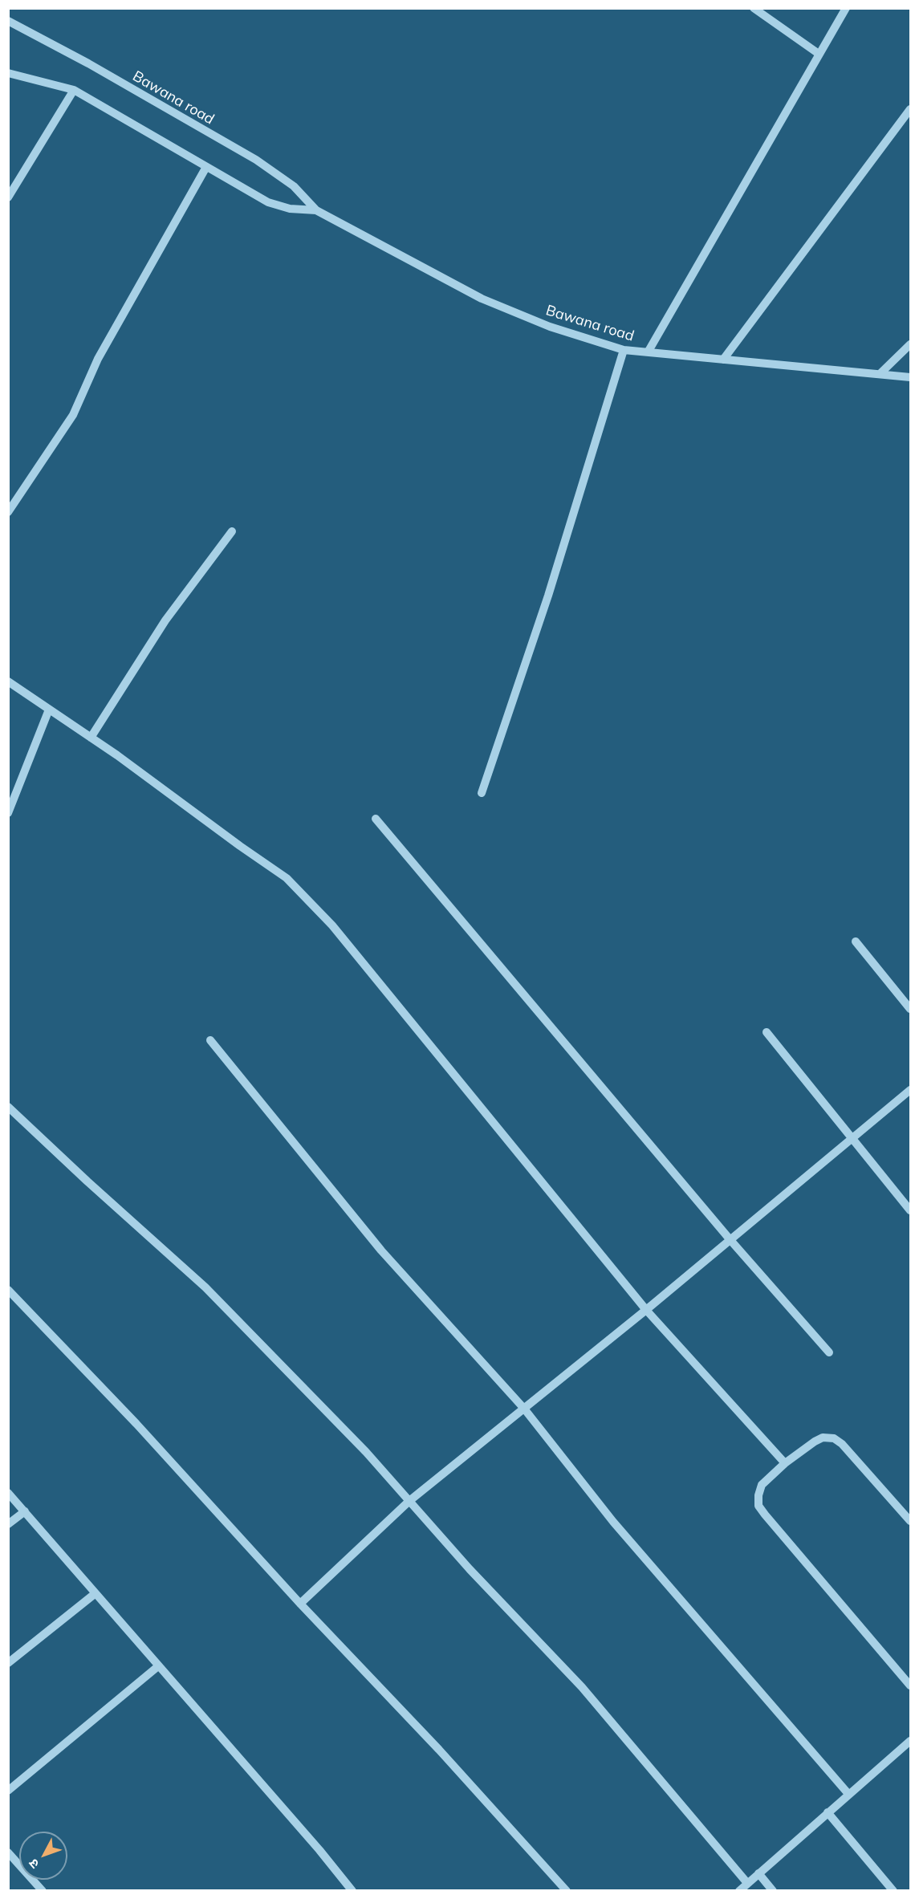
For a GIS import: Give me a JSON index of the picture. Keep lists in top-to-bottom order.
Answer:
{
  "streets": {
    "street": ["Bawana road"]
  },
  "north": "bottom left"
}
